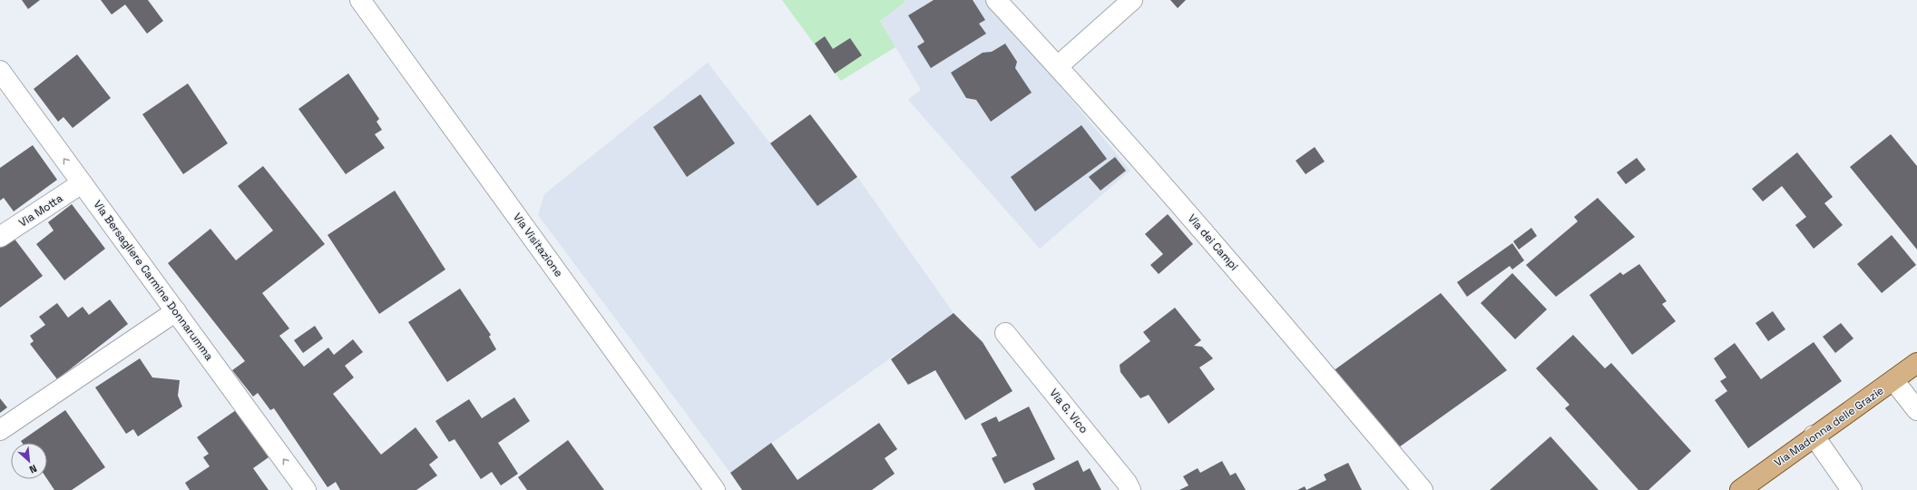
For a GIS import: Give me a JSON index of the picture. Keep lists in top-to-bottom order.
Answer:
{
  "streets": {
    "main road": ["Via Madonna delle Grazie"],
    "street": [
      "Via Motta",
      "Via dei Campi",
      "Via Visitazione",
      "Via Bersagliere Carmine Donnarumma",
      "Via G. Vico"
    ]
  },
  "crossings": [
    ["Via Motta", "Via Bersagliere Carmine Donnarumma"]
  ],
  "one_way": ["Via Bersagliere Carmine Donnarumma"],
  "north": "bottom right"
}
